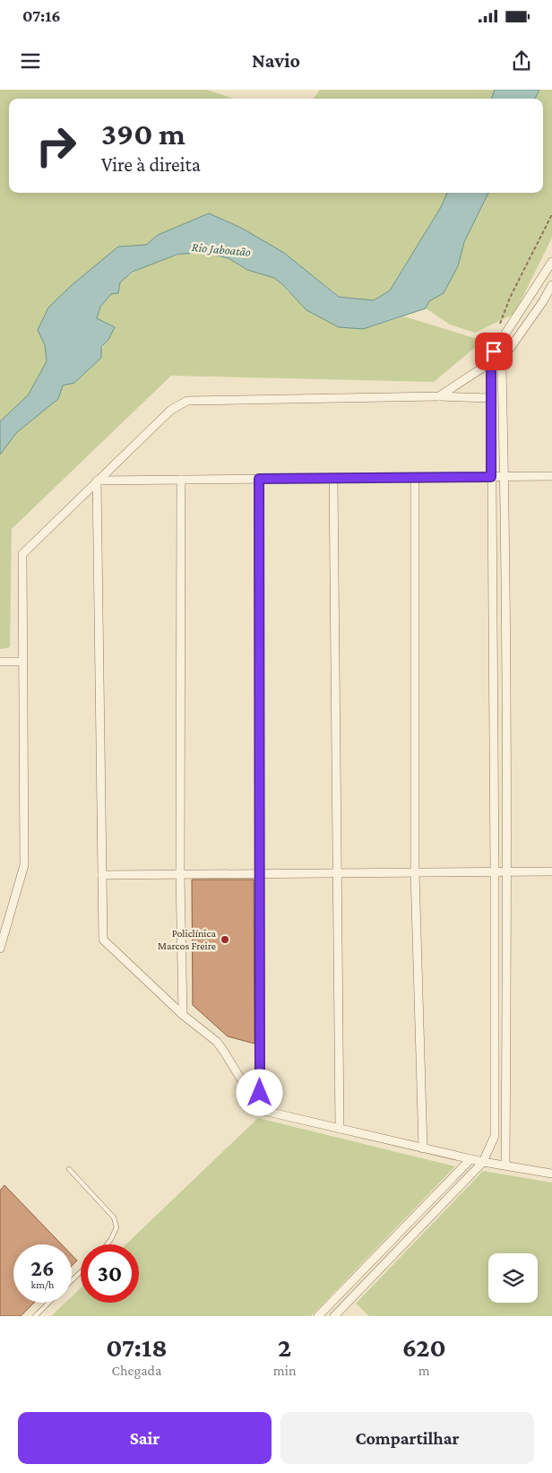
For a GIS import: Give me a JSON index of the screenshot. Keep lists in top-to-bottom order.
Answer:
{
  "water": ["Rio Jaboatão"],
  "places": ["Policlínica Marcos Freire"],
  "page": {
    "status": "07:16",
    "header": "Navio",
    "turn": ["390 m", "Vire à direita"],
    "speed": "26 km/h",
    "limit": "30",
    "eta": [
      "07:18",
      "Chegada",
      "2",
      "min",
      "620",
      "m"
    ],
    "buttons": ["Sair", "Compartilhar"]
  }
}
